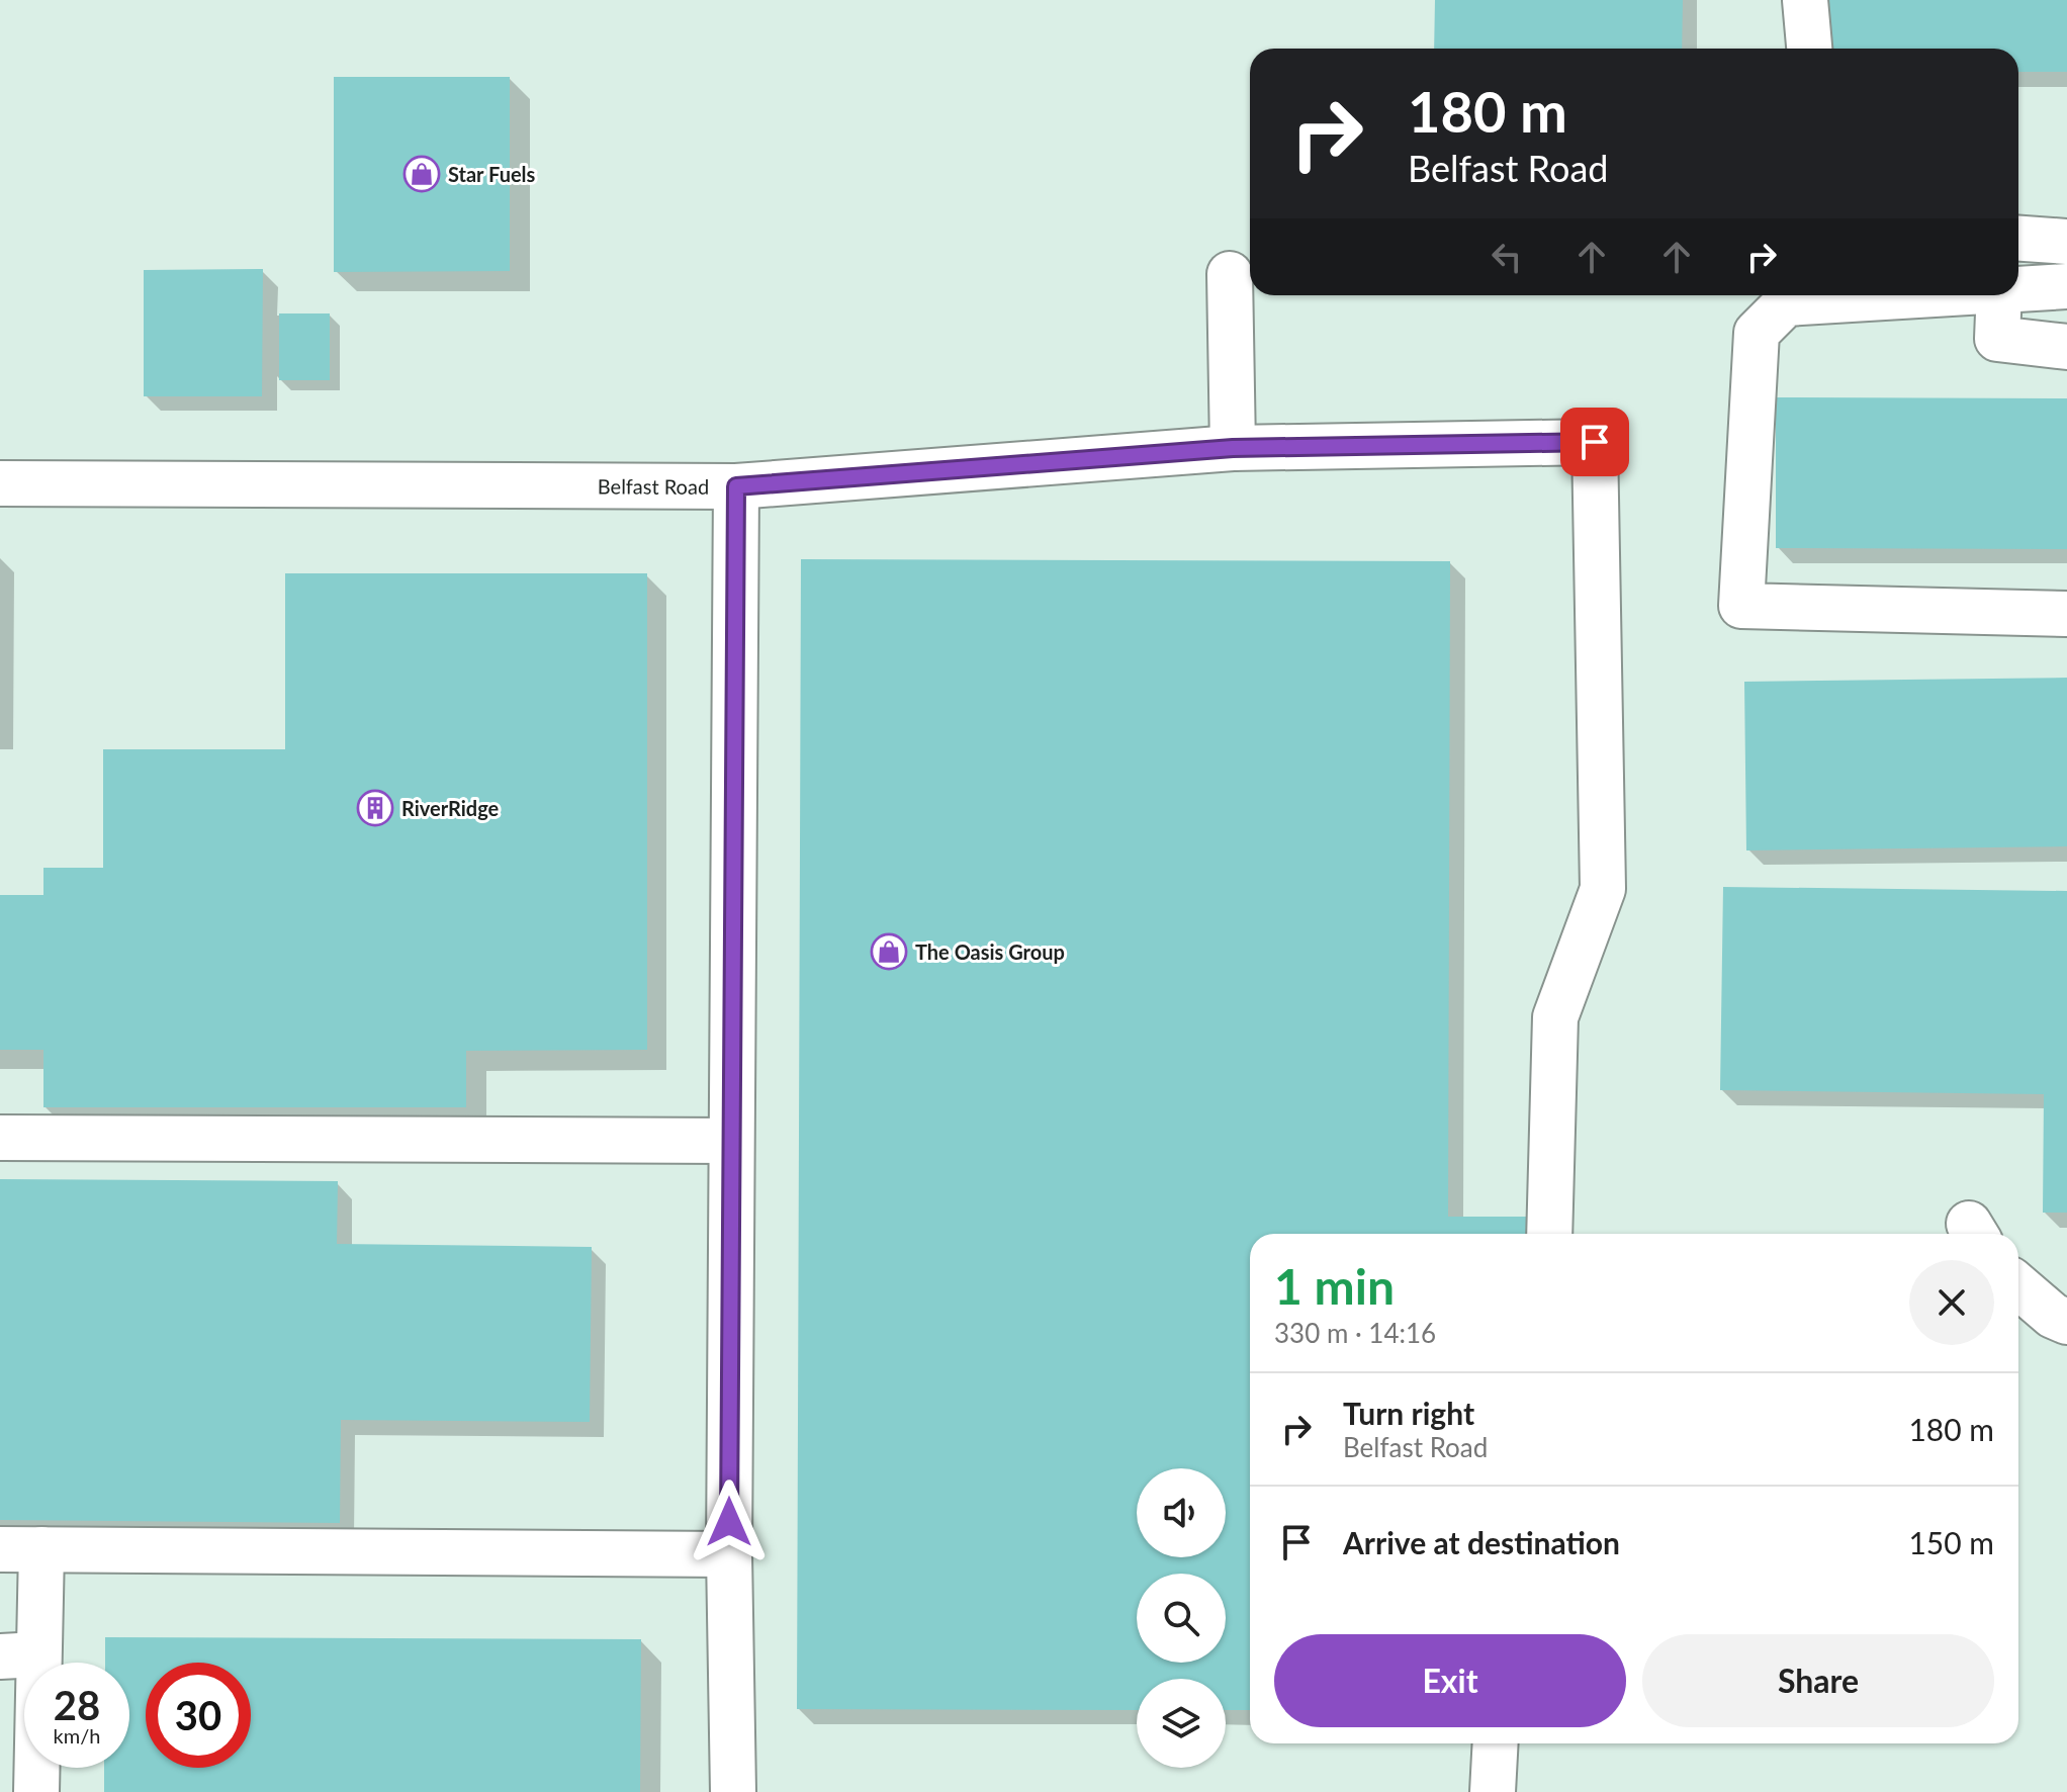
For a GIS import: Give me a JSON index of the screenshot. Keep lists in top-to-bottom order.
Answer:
{
  "streets": {
    "street": ["Belfast Road"]
  },
  "places": {
    "shop": ["Star Fuels", "The Oasis Group"],
    "building": ["RiverRidge"]
  },
  "page": {
    "turn": ["180 m", "Belfast Road"],
    "heading": ["1 min", "330 m · 14:16"],
    "list": [
      {
        "name": "Turn right",
        "note": "Belfast Road",
        "value": "180 m"
      },
      {
        "name": "Arrive at destination",
        "value": "150 m"
      }
    ],
    "buttons": ["Exit", "Share"],
    "speed": "28 km/h",
    "limit": "30"
  }
}
